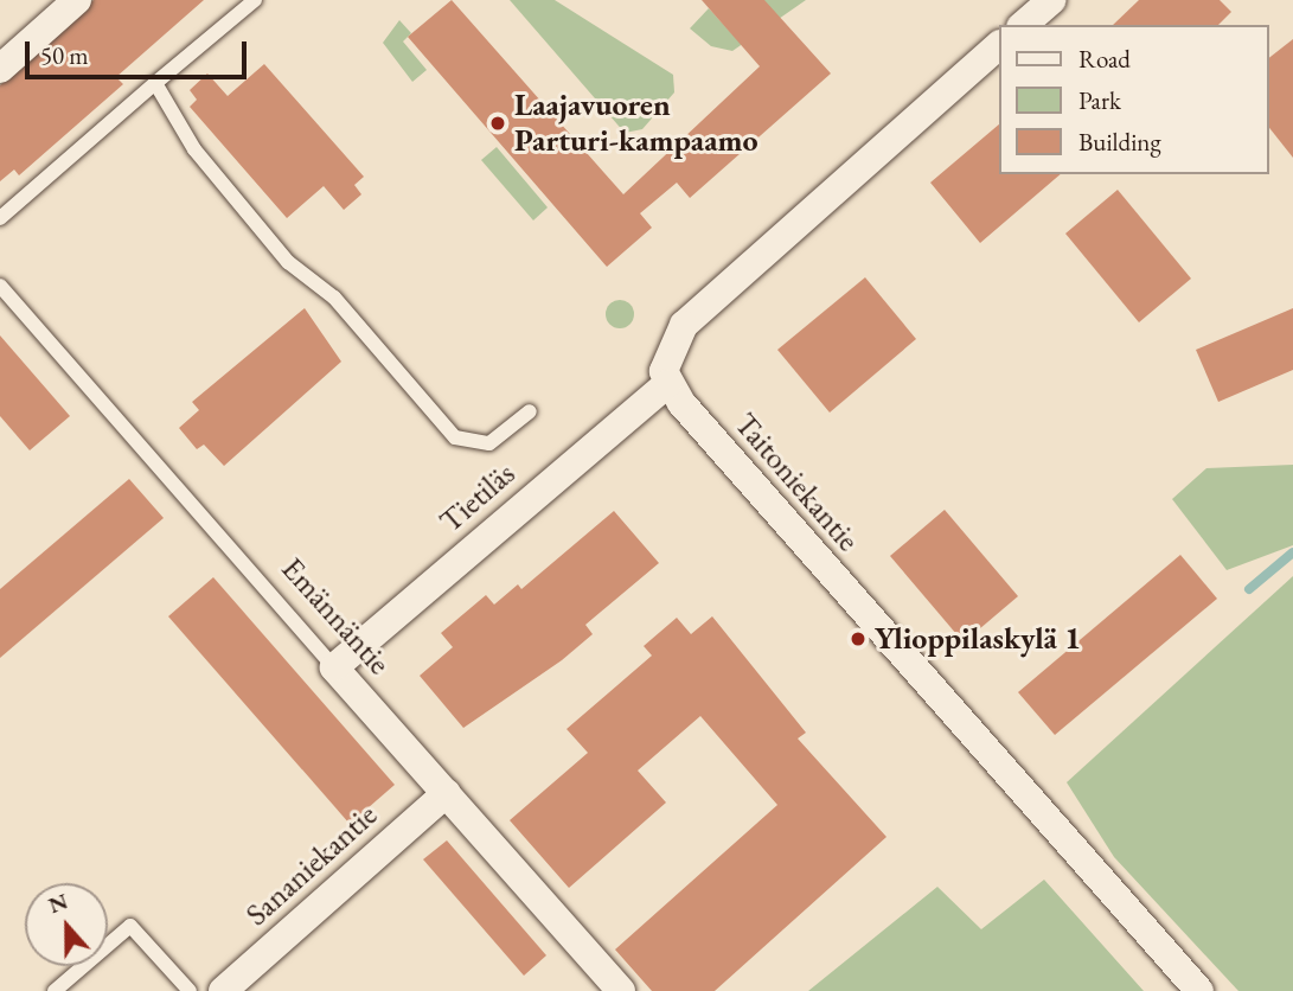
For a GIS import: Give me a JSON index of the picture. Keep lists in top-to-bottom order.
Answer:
{
  "streets": {
    "street": [
      "Taitoniekantie",
      "Tietiläs",
      "Emännäntie",
      "Sananiekantie"
    ]
  },
  "crossings": [
    ["Taitoniekantie", "Tietiläs"],
    ["Tietiläs", "Emännäntie"],
    ["Emännäntie", "Sananiekantie"]
  ],
  "places": ["Laajavuoren Parturi-kampaamo", "Ylioppilaskylä 1"],
  "legend": ["Road", "Park", "Building"],
  "scale_bar": "50 m",
  "north": "top"
}
